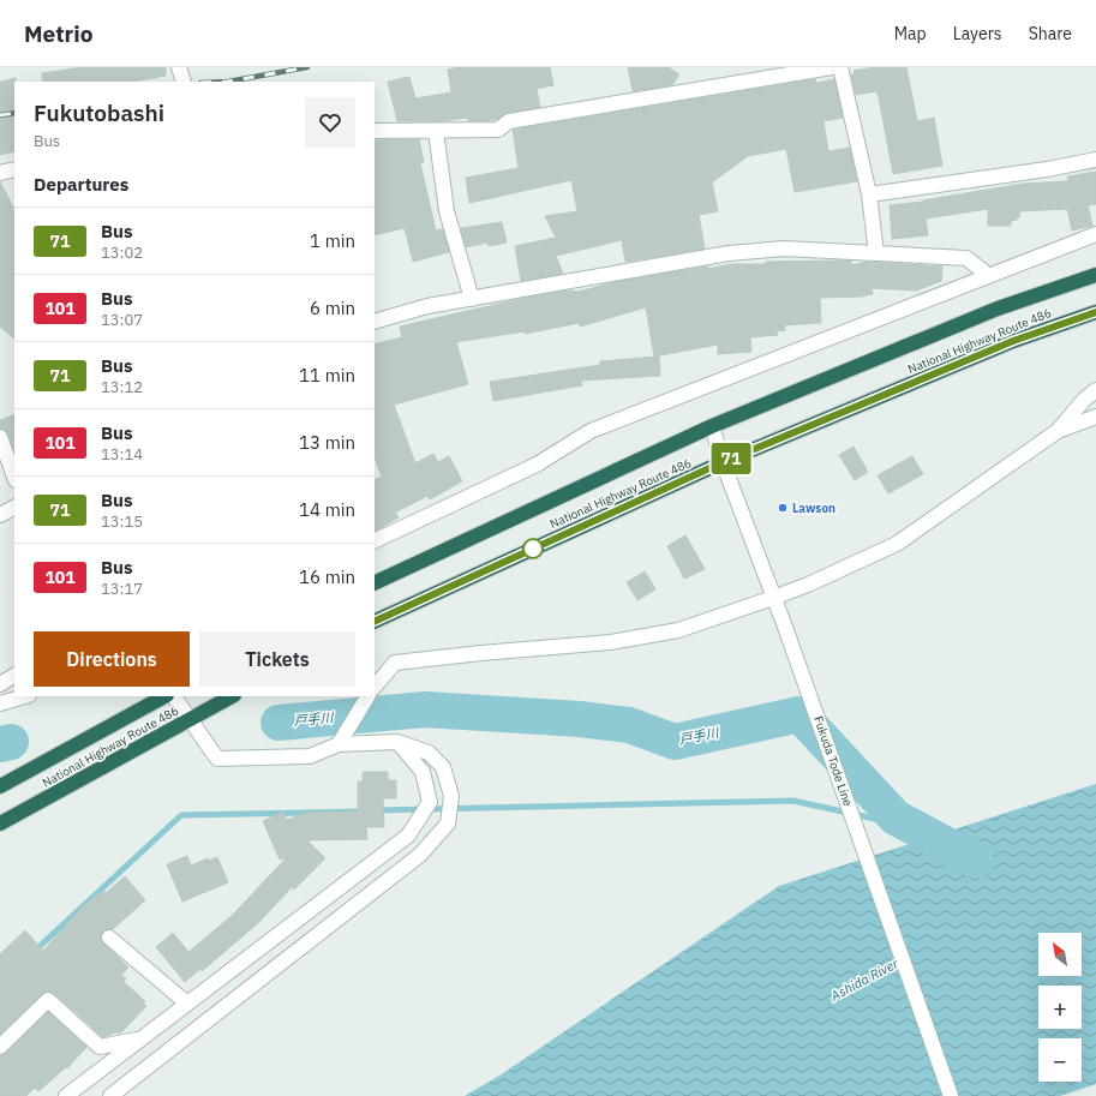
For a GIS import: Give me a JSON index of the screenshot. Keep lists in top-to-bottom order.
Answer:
{
  "streets": {
    "highway": ["National Highway Route 486"],
    "street": ["Fukuda Tode Line"]
  },
  "crossings": [
    ["National Highway Route 486", "Fukuda Tode Line"]
  ],
  "water": ["戸手川", "Ashida River"],
  "places": ["Lawson"],
  "lines": ["bus line 71"],
  "north": "top left",
  "page": {
    "header": "Metrio",
    "nav": ["Map", "Layers", "Share"],
    "on_map": "71",
    "heading": [
      ["Fukutobashi", "Bus"],
      "Departures"
    ],
    "list": [
      {
        "mark": "71",
        "name": "Bus",
        "note": "13:02",
        "value": "1 min"
      },
      {
        "mark": "101",
        "name": "Bus",
        "note": "13:07",
        "value": "6 min"
      },
      {
        "mark": "71",
        "name": "Bus",
        "note": "13:12",
        "value": "11 min"
      },
      {
        "mark": "101",
        "name": "Bus",
        "note": "13:14",
        "value": "13 min"
      },
      {
        "mark": "71",
        "name": "Bus",
        "note": "13:15",
        "value": "14 min"
      },
      {
        "mark": "101",
        "name": "Bus",
        "note": "13:17",
        "value": "16 min"
      }
    ],
    "buttons": ["Directions", "Tickets"],
    "map_buttons": ["+", "−"]
  }
}
